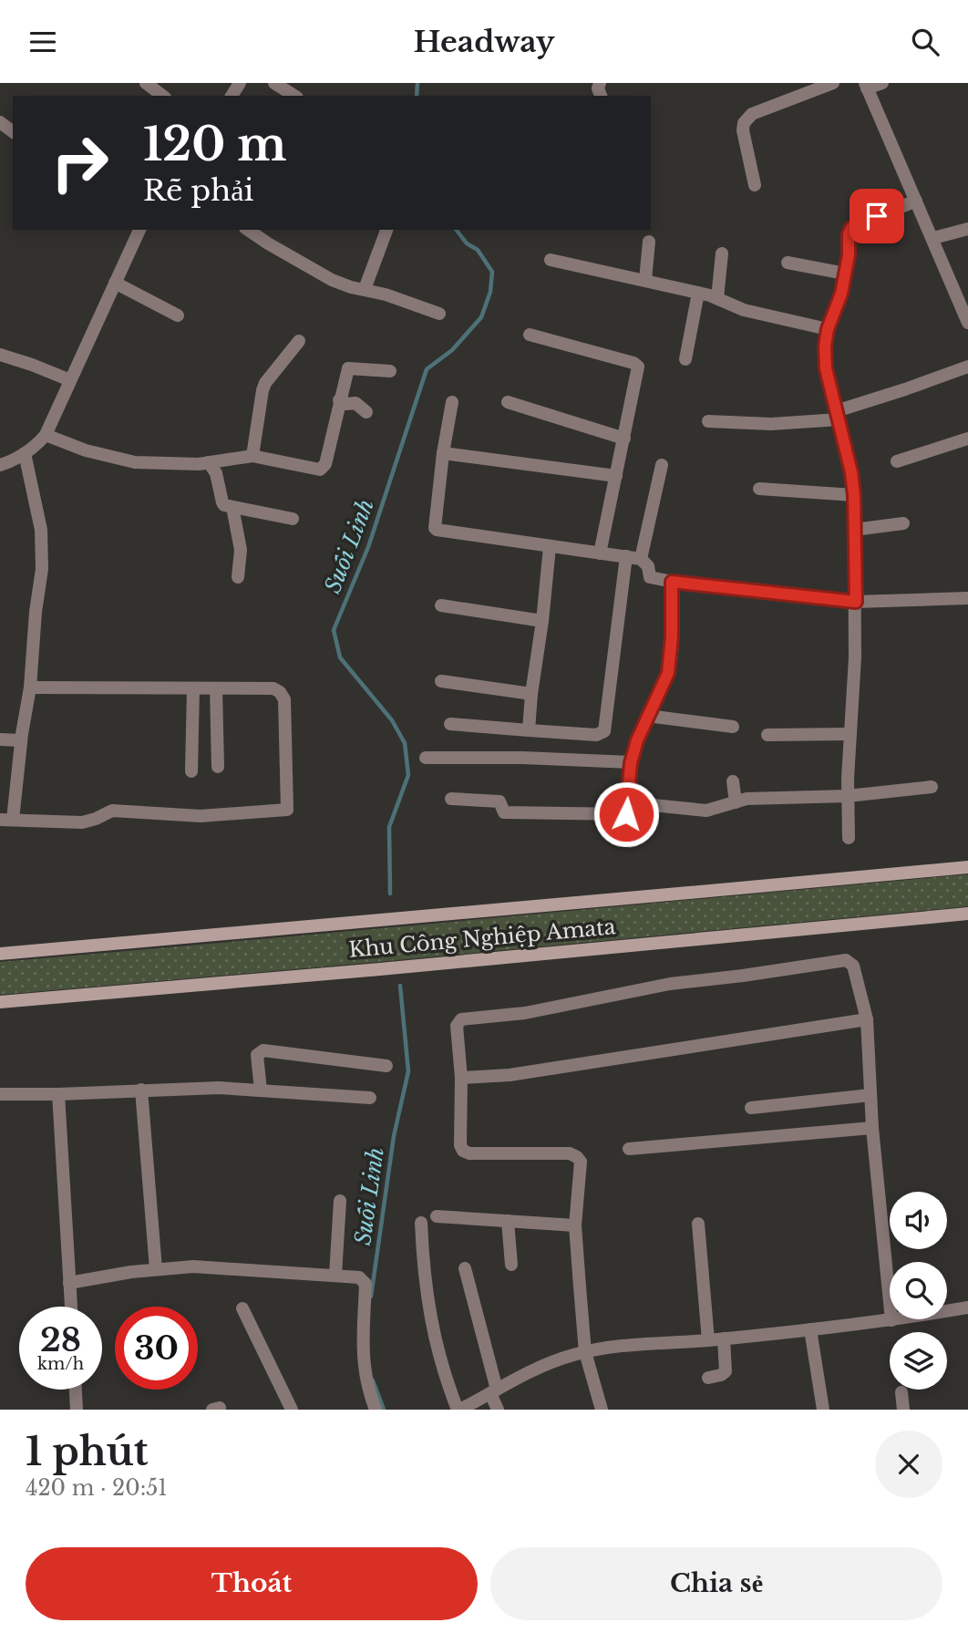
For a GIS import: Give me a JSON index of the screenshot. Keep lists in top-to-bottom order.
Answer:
{
  "streets": {
    "street": ["Khu Công Nghiệp Amata"]
  },
  "water": ["Suối Linh"],
  "page": {
    "header": "Headway",
    "turn": ["120 m", "Rẽ phải"],
    "speed": "28 km/h",
    "limit": "30",
    "heading": ["1 phút", "420 m · 20:51"],
    "buttons": ["Thoát", "Chia sẻ"]
  }
}
